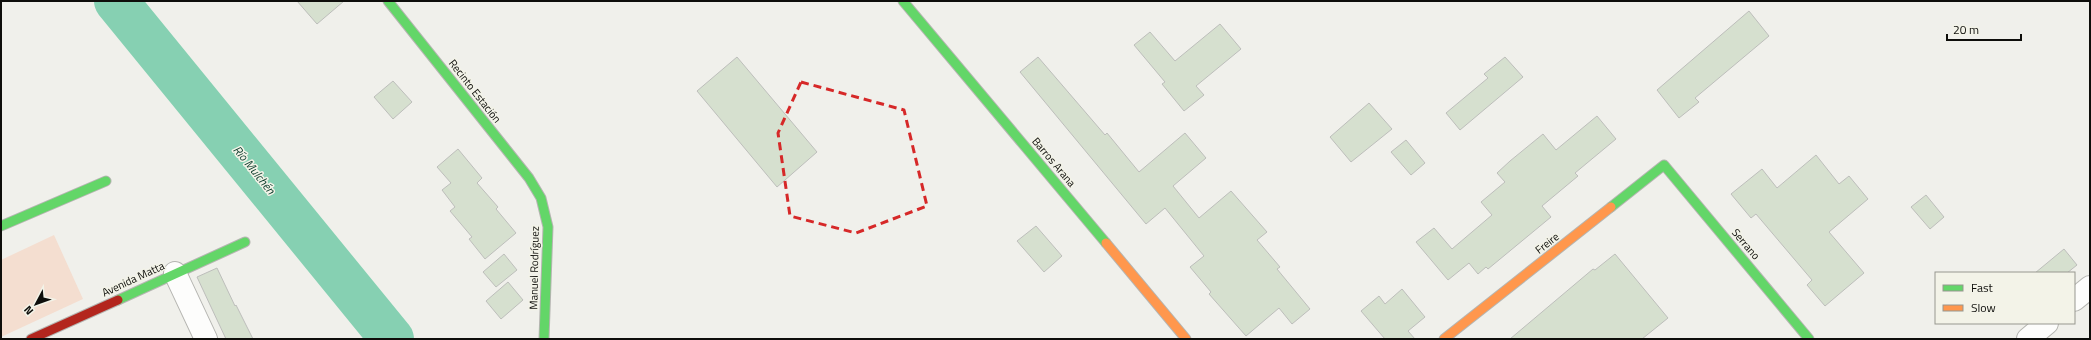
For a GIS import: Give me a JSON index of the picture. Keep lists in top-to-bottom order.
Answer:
{
  "streets": {
    "street": [
      "Recinto Estación",
      "Barros Arana",
      "Freire",
      "Serrano",
      "Manuel Rodríguez",
      "Avenida Matta"
    ]
  },
  "crossings": [
    ["Recinto Estación", "Manuel Rodríguez"],
    ["Freire", "Serrano"]
  ],
  "water": ["Río Mulchén"],
  "legend": ["Fast", "Slow"],
  "scale_bar": "20 m",
  "north": "bottom left"
}
